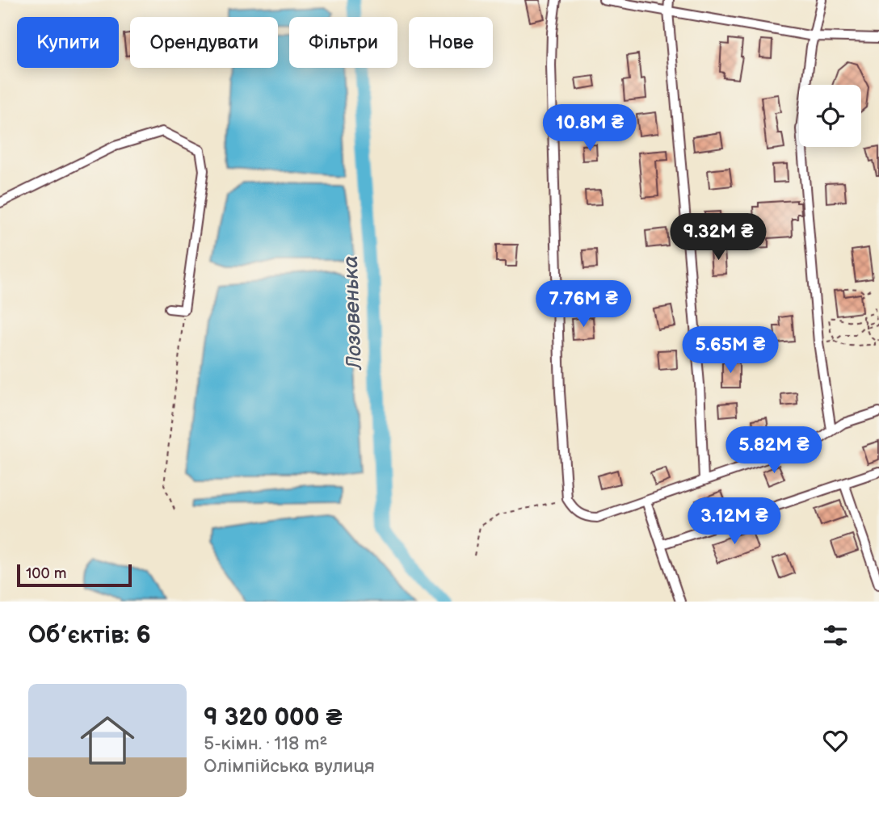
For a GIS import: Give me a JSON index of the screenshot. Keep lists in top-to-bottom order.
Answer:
{
  "water": ["Лозовенька"],
  "scale_bar": "100 m",
  "page": {
    "chip": [
      "Купити",
      "Орендувати",
      "Фільтри",
      "Нове"
    ],
    "price": [
      "10.8M ₴",
      "9.32M ₴",
      "7.76M ₴",
      "5.65M ₴",
      "5.82M ₴",
      "3.12M ₴"
    ],
    "scale": "100 m",
    "heading": "Об’єктів: 6",
    "list": [
      {
        "name": "9 320 000 ₴",
        "note": "5-кімн. · 118 m² · Олімпійська вулиця"
      }
    ]
  }
}
